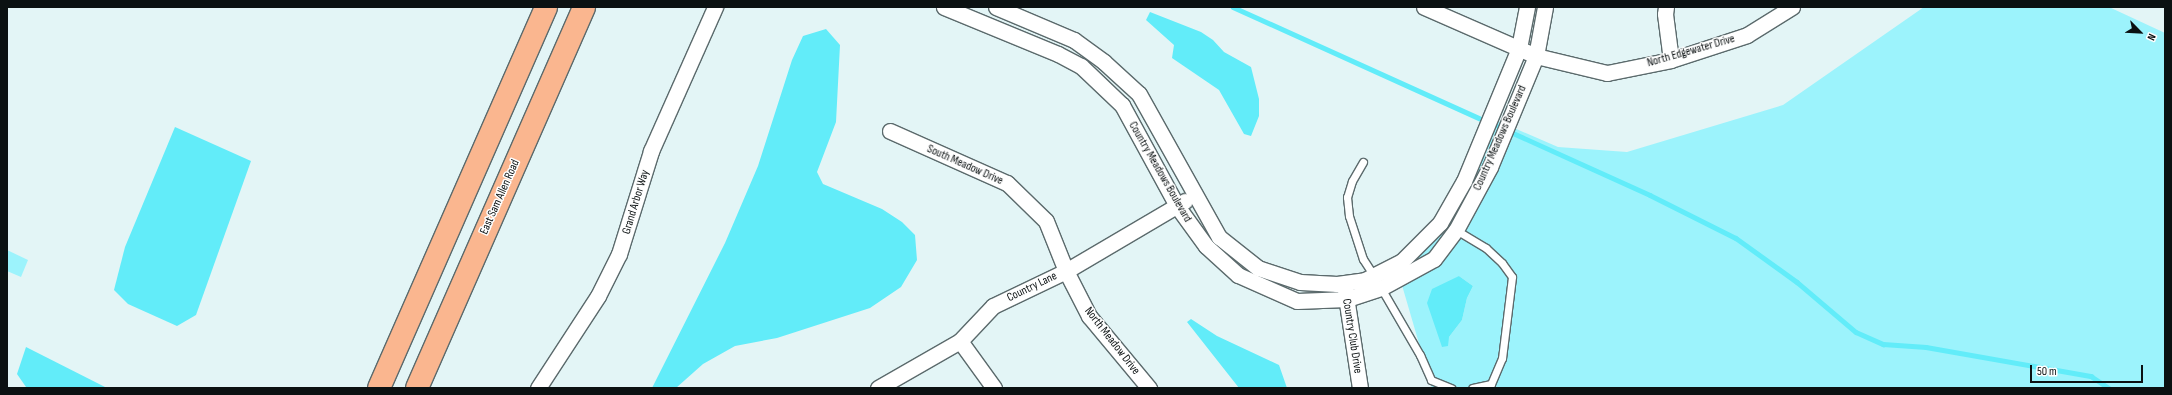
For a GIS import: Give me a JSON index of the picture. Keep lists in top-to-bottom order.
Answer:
{
  "streets": {
    "main road": ["East Sam Allen Road"],
    "street": [
      "North Edgewater Drive",
      "Country Meadows Boulevard",
      "South Meadow Drive",
      "Grand Arbor Way",
      "Country Lane",
      "Country Club Drive",
      "North Meadow Drive"
    ]
  },
  "crossings": [
    ["North Edgewater Drive", "Country Meadows Boulevard"],
    ["Country Meadows Boulevard", "Country Lane"],
    ["Country Meadows Boulevard", "Country Club Drive"],
    ["South Meadow Drive", "Country Lane"],
    ["South Meadow Drive", "North Meadow Drive"],
    ["Country Lane", "North Meadow Drive"]
  ],
  "scale_bar": "50 m",
  "north": "bottom right"
}
